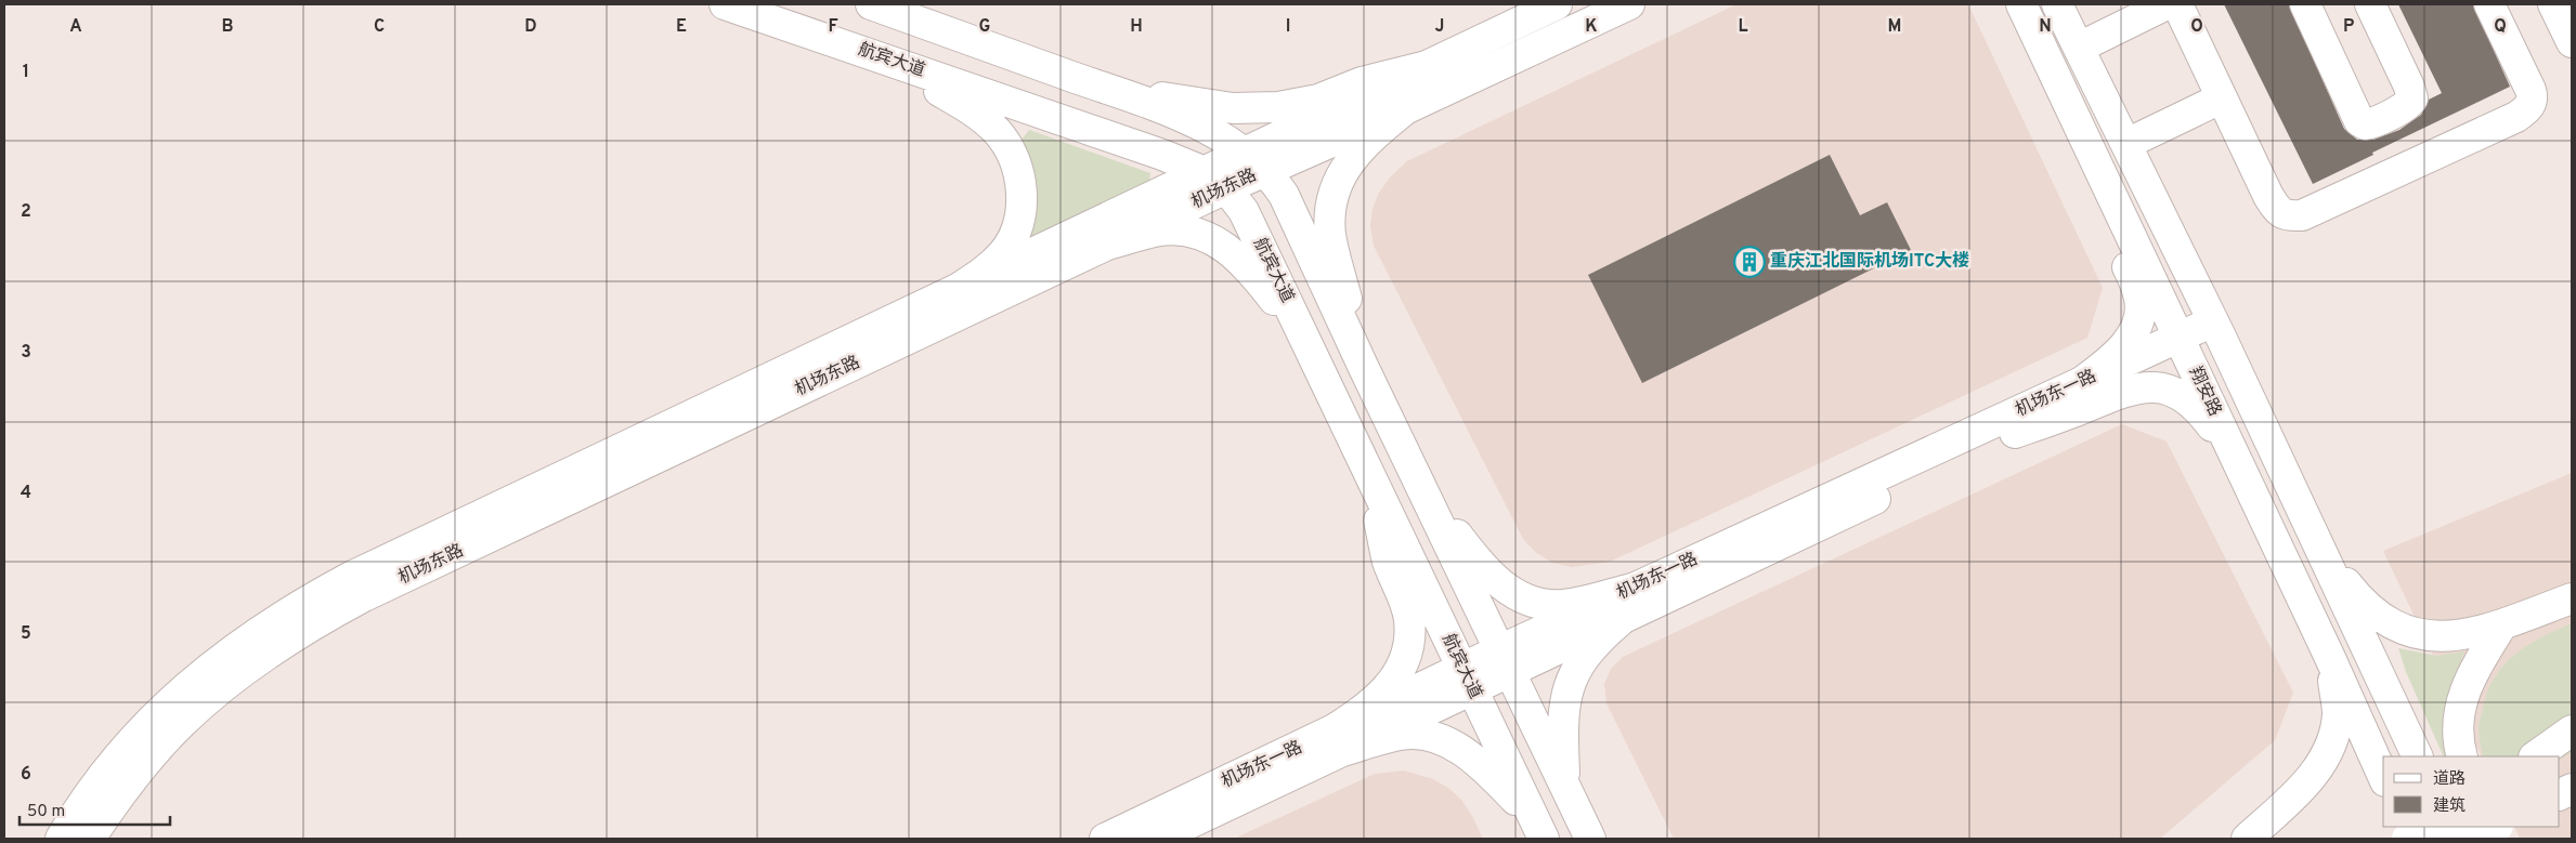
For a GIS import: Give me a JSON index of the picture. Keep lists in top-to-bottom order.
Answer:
{
  "streets": {
    "main road": [
      "航宾大道",
      "机场东路",
      "翔安路",
      "机场东一路"
    ]
  },
  "crossings": [
    ["航宾大道", "机场东路"],
    ["航宾大道", "机场东一路"],
    ["翔安路", "机场东一路"]
  ],
  "places": {
    "building": ["重庆江北国际机场ITC大楼"]
  },
  "legend": ["道路", "建筑"],
  "scale_bar": "50 m",
  "grid": {
    "columns": [
      "A",
      "B",
      "C",
      "D",
      "E",
      "F",
      "G",
      "H",
      "I",
      "J",
      "K",
      "L",
      "M",
      "N",
      "O",
      "P",
      "Q"
    ],
    "rows": [
      "1",
      "2",
      "3",
      "4",
      "5",
      "6"
    ]
  }
}
